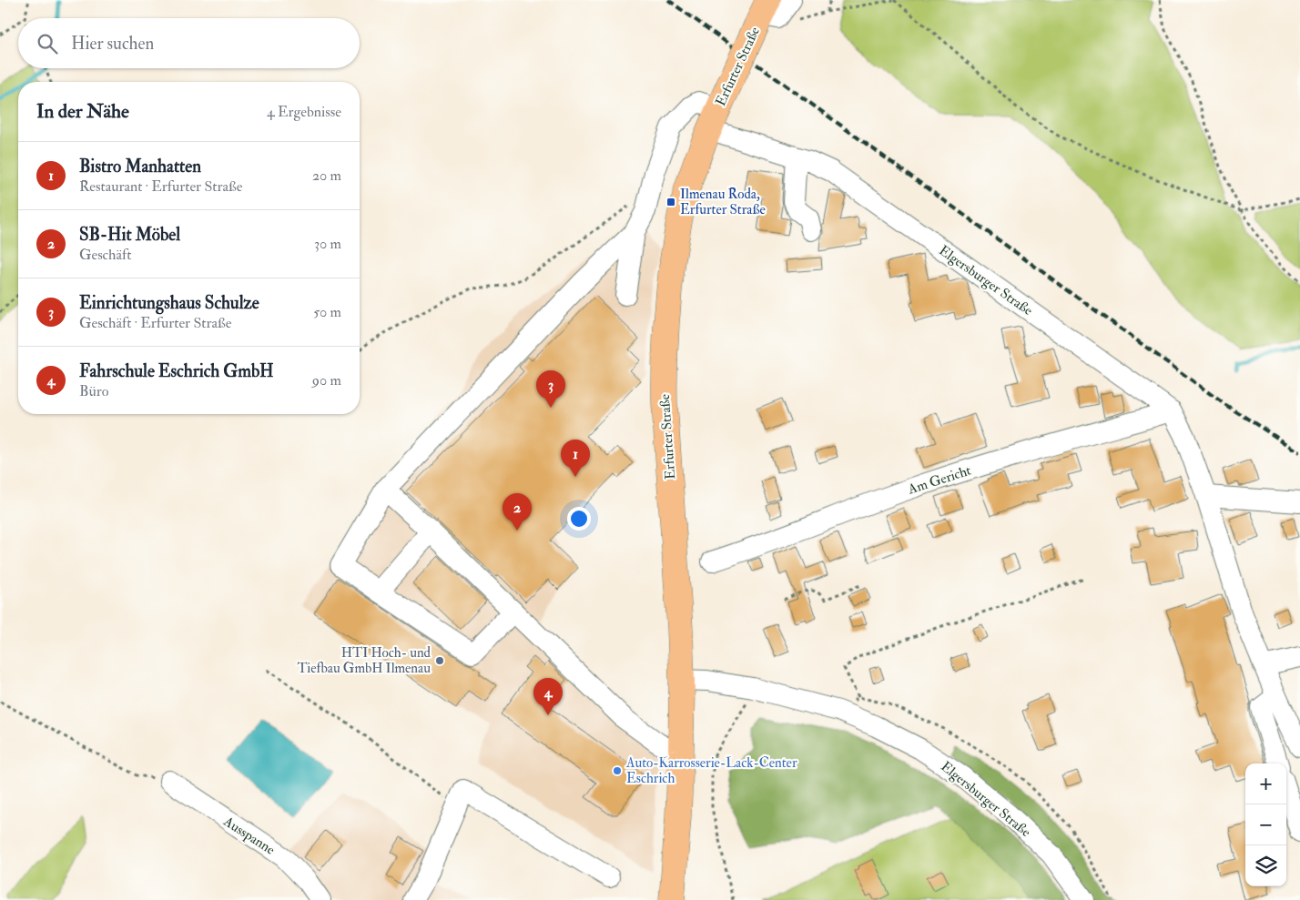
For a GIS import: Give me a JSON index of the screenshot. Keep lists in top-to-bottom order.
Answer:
{
  "streets": {
    "main road": ["Erfurter Straße"],
    "street": ["Elgersburger Straße", "Am Gericht", "Ausspanne"]
  },
  "crossings": [
    ["Erfurter Straße", "Elgersburger Straße"],
    ["Elgersburger Straße", "Am Gericht"]
  ],
  "places": {
    "transit": ["Ilmenau Roda, Erfurter Straße"],
    "other": ["HTI Hoch- und Tiefbau GmbH Ilmenau", "Auto-Karrosserie-Lack-Center Eschrich"]
  },
  "page": {
    "search": "Hier suchen",
    "heading": ["In der Nähe", "4 Ergebnisse"],
    "list": [
      {
        "mark": "1",
        "name": "Bistro Manhatten",
        "note": "Restaurant · Erfurter Straße",
        "value": "20 m"
      },
      {
        "mark": "2",
        "name": "SB-Hit Möbel",
        "note": "Geschäft",
        "value": "30 m"
      },
      {
        "mark": "3",
        "name": "Einrichtungshaus Schulze",
        "note": "Geschäft · Erfurter Straße",
        "value": "50 m"
      },
      {
        "mark": "4",
        "name": "Fahrschule Eschrich GmbH",
        "note": "Büro",
        "value": "90 m"
      }
    ],
    "pins": [
      "3",
      "1",
      "2",
      "4"
    ],
    "map_buttons": ["+", "−"]
  }
}
